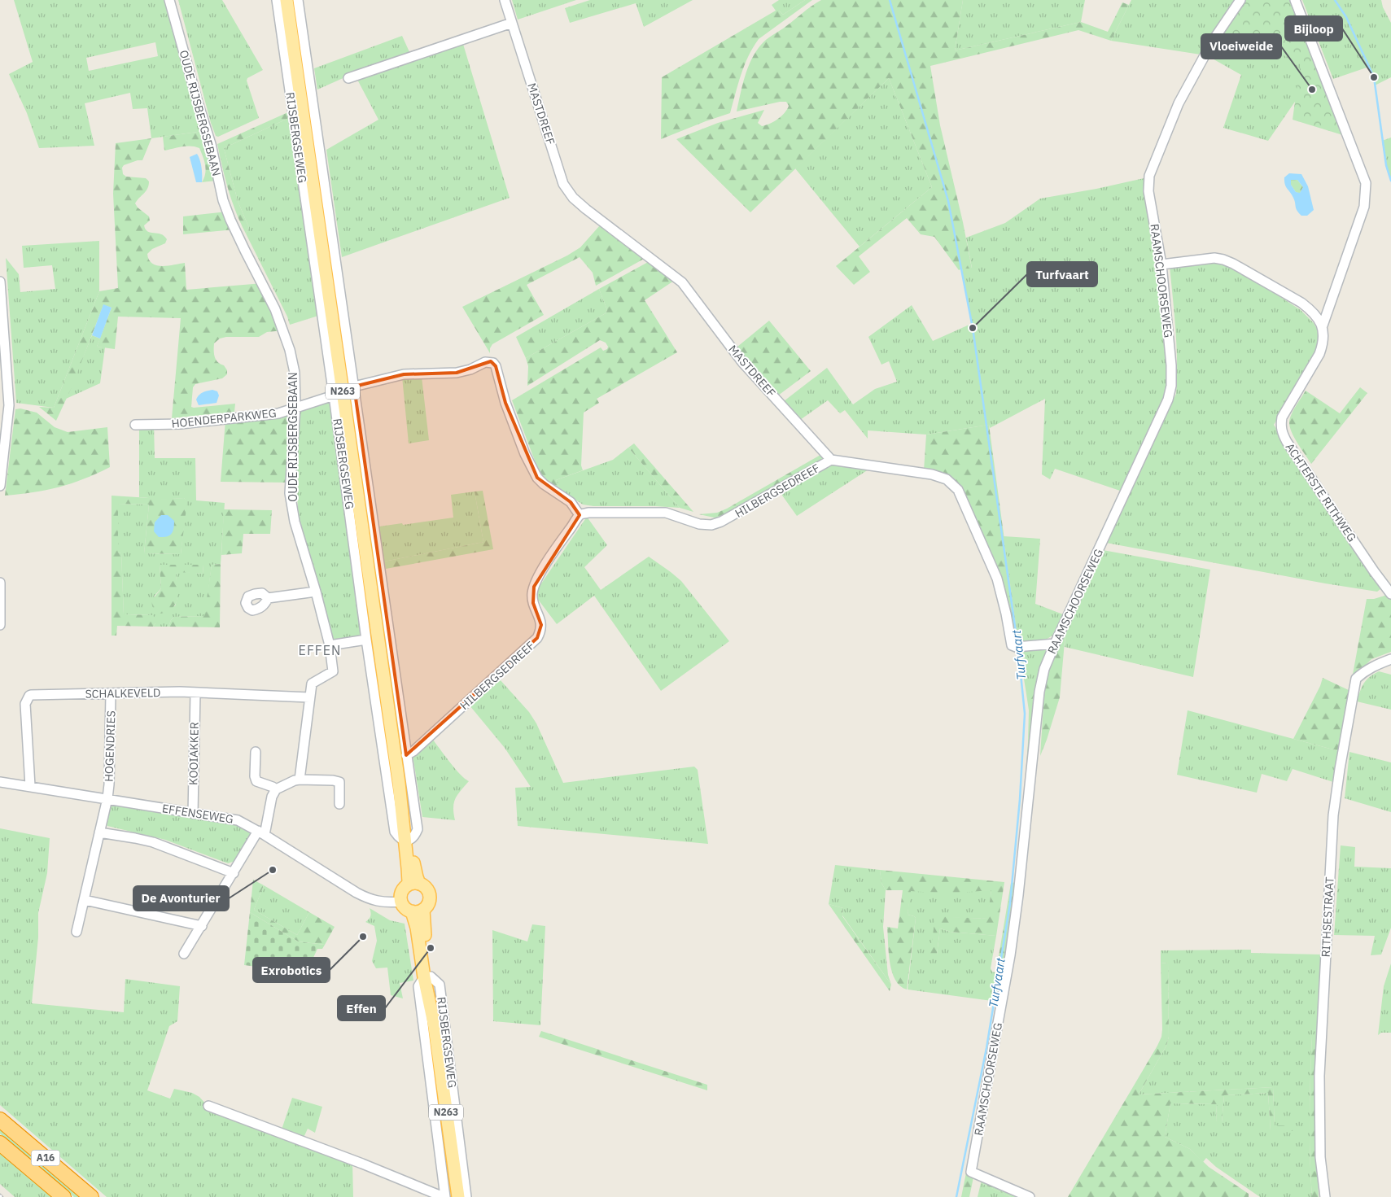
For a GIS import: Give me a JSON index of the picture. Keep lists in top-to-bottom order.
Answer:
{
  "streets": {
    "highway": ["A16"],
    "main road": ["RIJSBERGSEWEG", "N263"],
    "street": [
      "OUDE RIJSBERGSEBAAN",
      "MASTDREEF",
      "RAAMSCHOORSEWEG",
      "HOENDERPARKWEG",
      "HILBERGSEDREEF",
      "ACHTERSTE RITHWEG",
      "SCHALKEVELD",
      "HOGENDRIES",
      "KOOIAKKER",
      "EFFENSEWEG",
      "RITHSESTRAAT"
    ]
  },
  "crossings": [
    ["OUDE RIJSBERGSEBAAN", "HOENDERPARKWEG"],
    ["OUDE RIJSBERGSEBAAN", "SCHALKEVELD"],
    ["MASTDREEF", "HILBERGSEDREEF"],
    ["RIJSBERGSEWEG", "N263"],
    ["RIJSBERGSEWEG", "HOENDERPARKWEG"],
    ["RIJSBERGSEWEG", "HILBERGSEDREEF"],
    ["RIJSBERGSEWEG", "EFFENSEWEG"],
    ["N263", "EFFENSEWEG"],
    ["SCHALKEVELD", "HOGENDRIES"],
    ["SCHALKEVELD", "KOOIAKKER"],
    ["SCHALKEVELD", "EFFENSEWEG"],
    ["HOGENDRIES", "EFFENSEWEG"],
    ["KOOIAKKER", "EFFENSEWEG"]
  ],
  "districts": ["EFFEN"],
  "water": ["Turfvaart"],
  "places": [
    "Bijloop",
    "Vloeiweide",
    "Turfvaart",
    "De Avonturier",
    "Exrobotics",
    "Effen"
  ]
}
